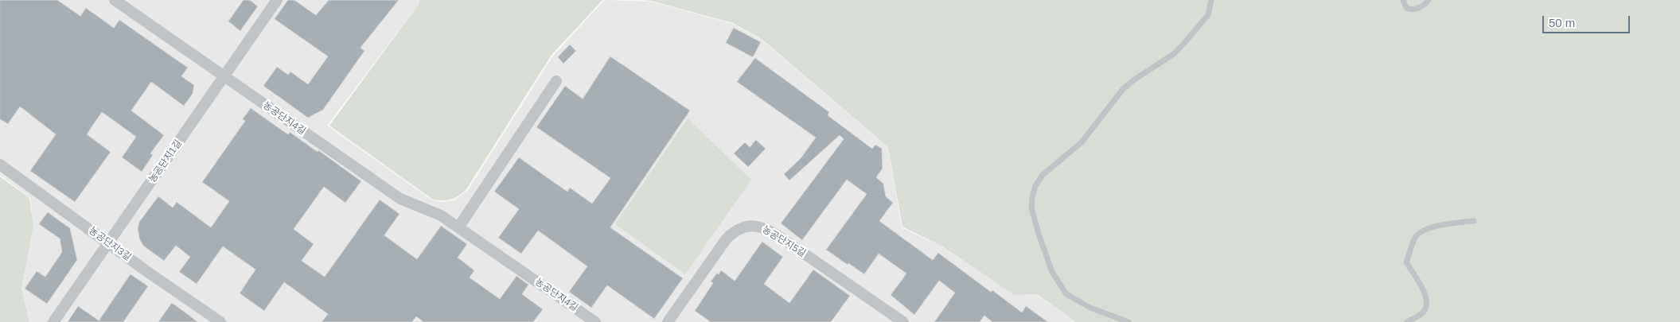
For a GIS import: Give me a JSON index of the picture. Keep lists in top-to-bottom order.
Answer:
{
  "streets": {
    "street": [
      "농공단지4길",
      "농공단지1길",
      "농공단지5길",
      "농공단지3길"
    ]
  },
  "crossings": [
    ["농공단지4길", "농공단지1길"],
    ["농공단지1길", "농공단지3길"]
  ],
  "scale_bar": "50 m"
}
